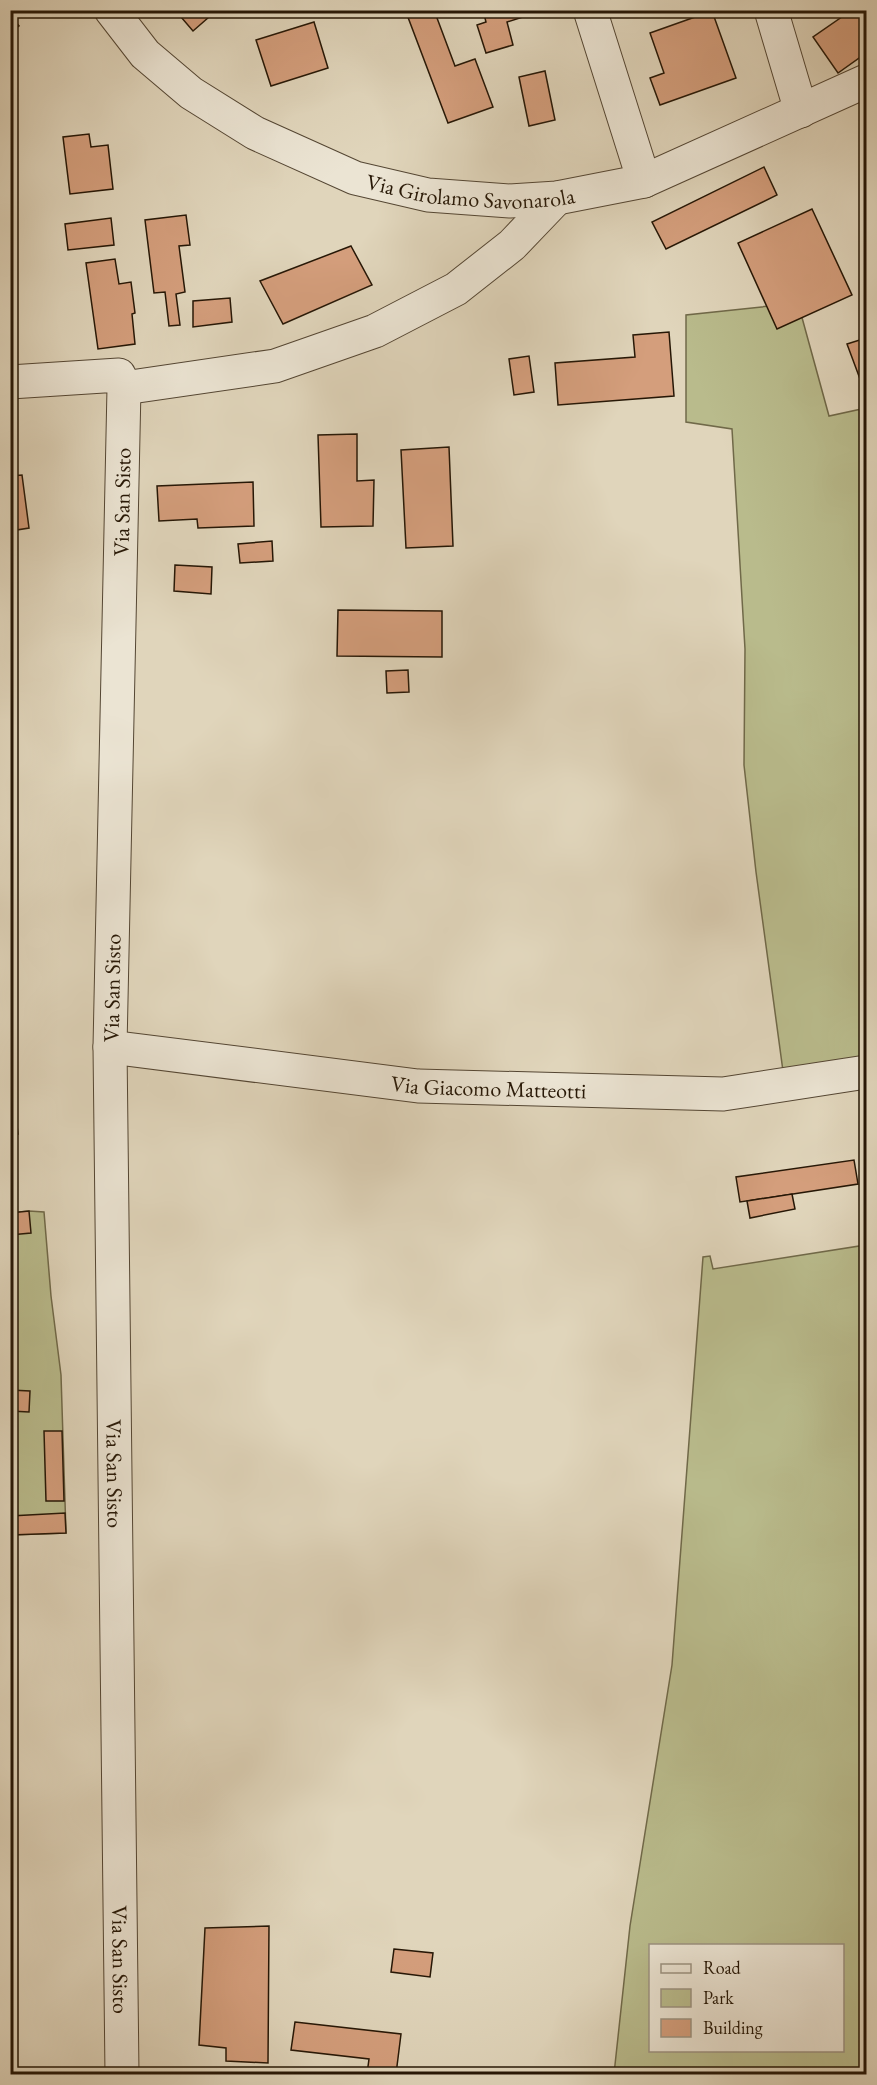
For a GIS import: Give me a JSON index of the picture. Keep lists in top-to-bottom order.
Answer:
{
  "streets": {
    "street": ["Via Girolamo Savonarola", "Via San Sisto", "Via Giacomo Matteotti"]
  },
  "crossings": [
    ["Via San Sisto", "Via Giacomo Matteotti"]
  ],
  "legend": ["Road", "Park", "Building"]
}
